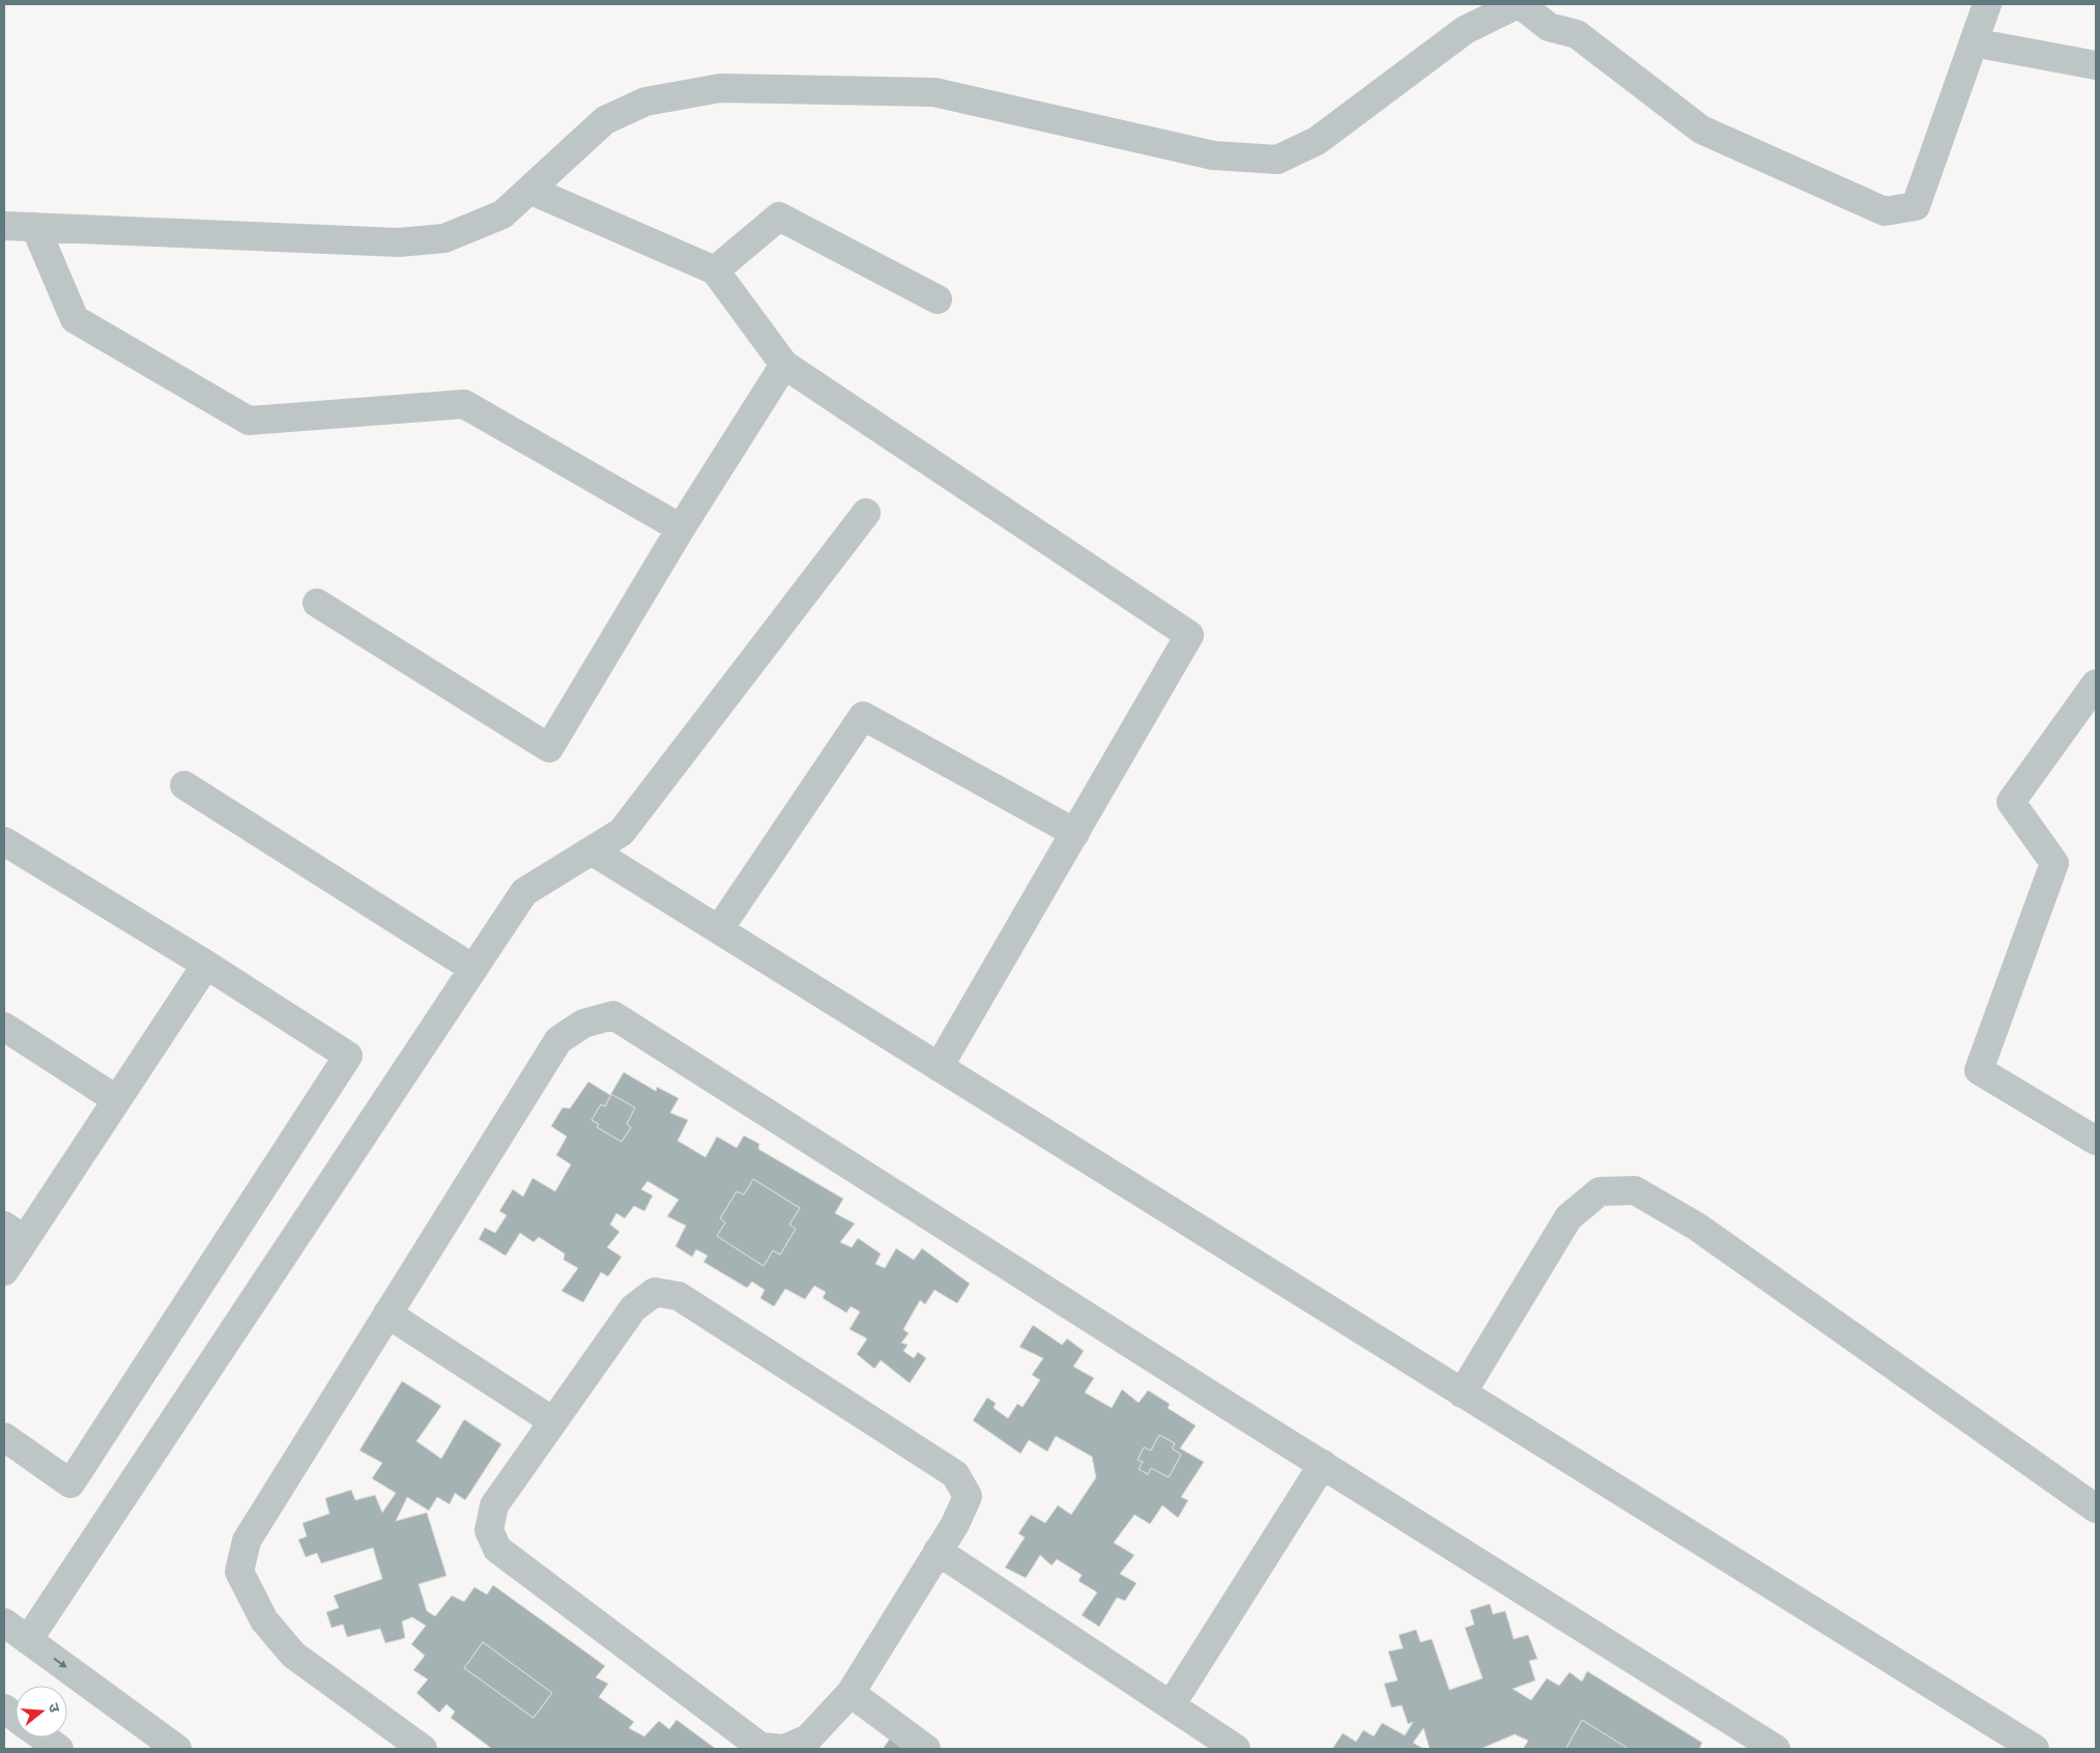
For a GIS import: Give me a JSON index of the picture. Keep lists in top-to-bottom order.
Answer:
{
  "north": "right"
}
